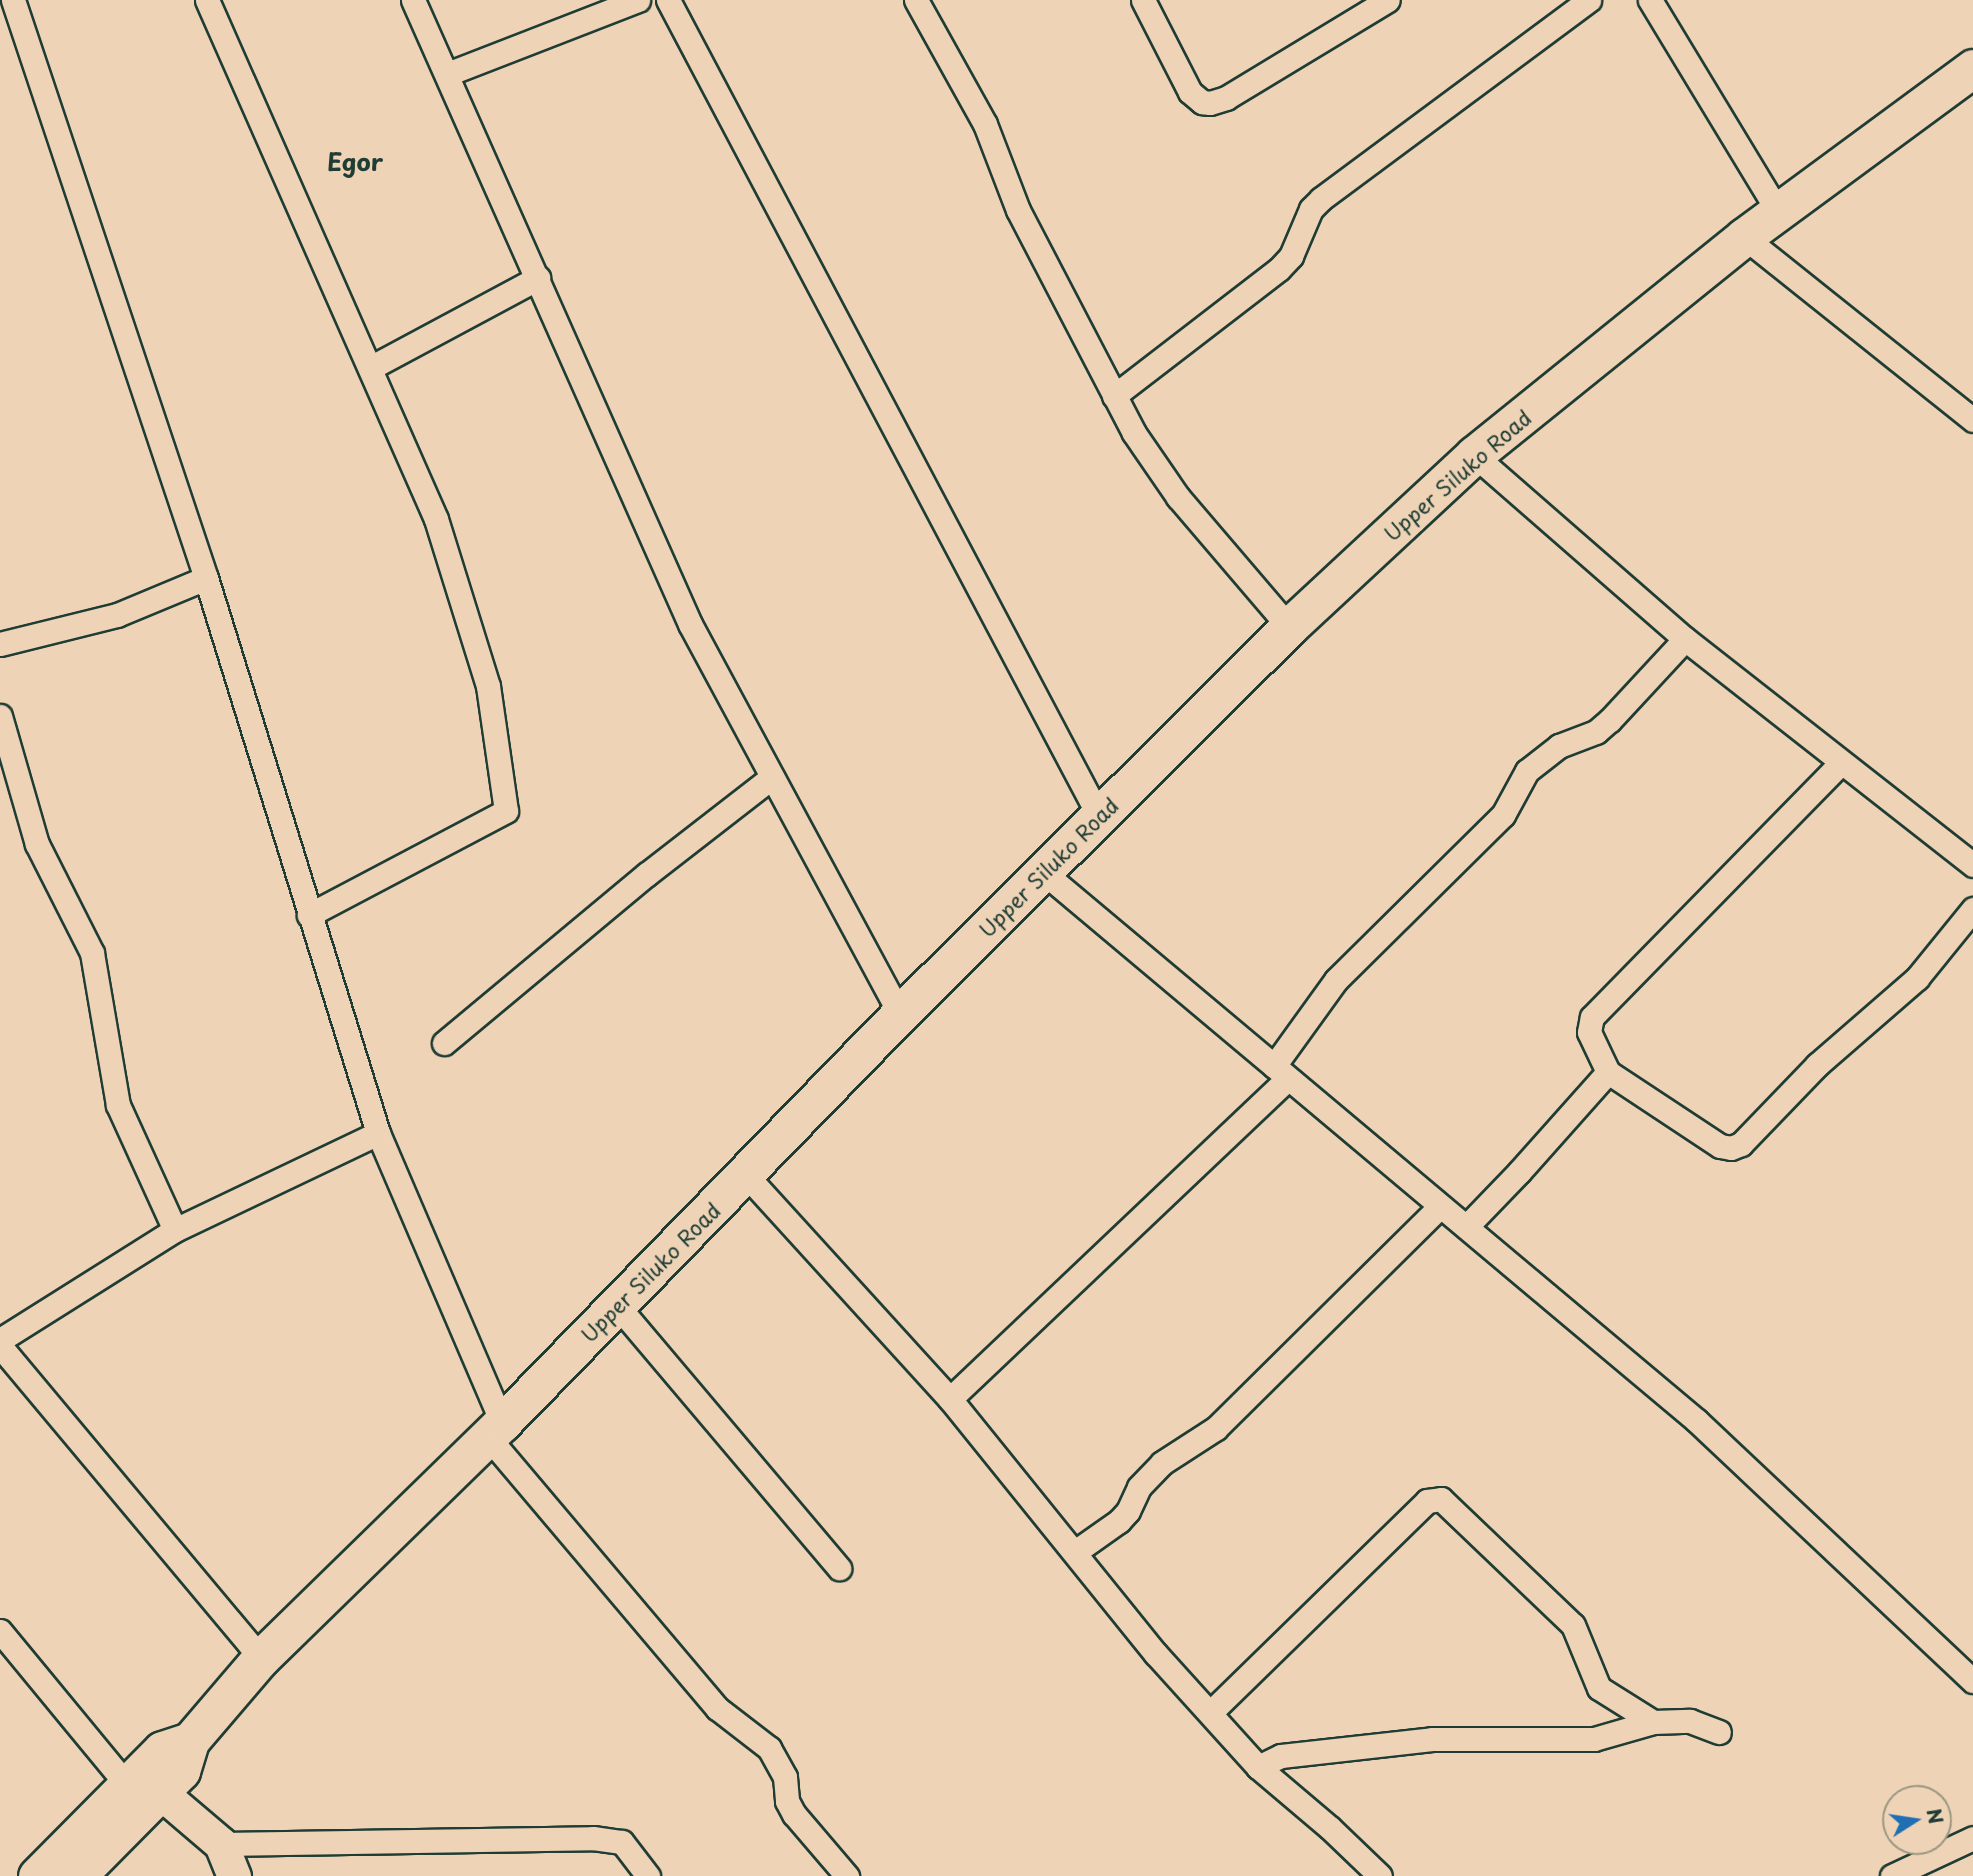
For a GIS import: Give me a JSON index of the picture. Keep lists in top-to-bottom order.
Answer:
{
  "streets": {
    "main road": ["Upper Siluko Road"]
  },
  "districts": ["Egor"],
  "north": "right"
}
